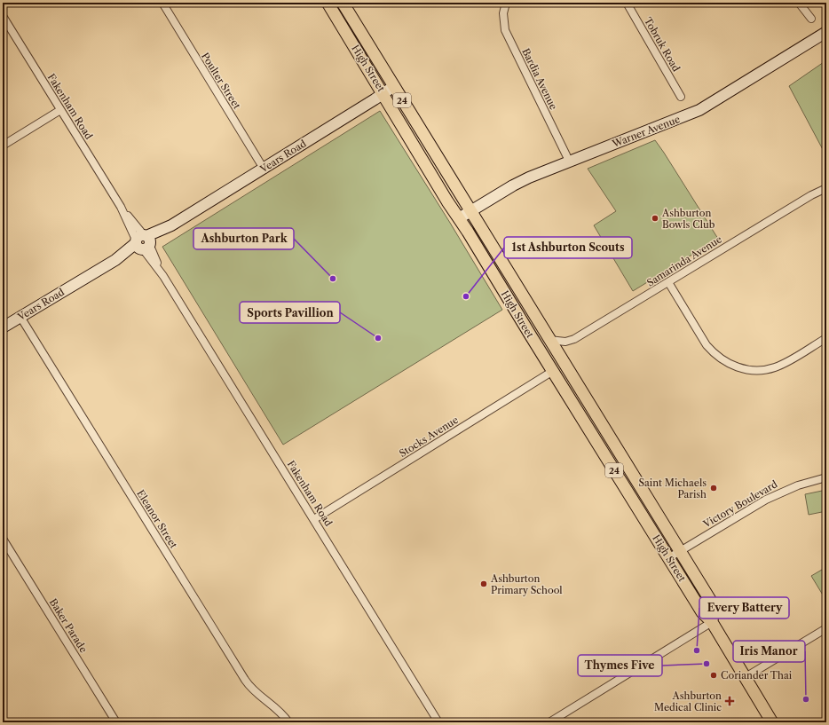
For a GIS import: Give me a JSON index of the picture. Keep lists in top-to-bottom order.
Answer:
{
  "streets": {
    "main road": ["High Street", "24"],
    "street": [
      "Tobruk Road",
      "Bardia Avenue",
      "Poulter Street",
      "Fakenham Road",
      "Warner Avenue",
      "Vears Road",
      "Samarinda Avenue",
      "Stocks Avenue",
      "Victory Boulevard",
      "Eleanor Street",
      "Baker Parade"
    ]
  },
  "crossings": [
    ["High Street", "Warner Avenue"],
    ["High Street", "Vears Road"],
    ["High Street", "Samarinda Avenue"],
    ["High Street", "Stocks Avenue"],
    ["High Street", "Victory Boulevard"],
    ["Bardia Avenue", "Warner Avenue"],
    ["Poulter Street", "Vears Road"],
    ["Fakenham Road", "Vears Road"],
    ["Fakenham Road", "Stocks Avenue"],
    ["Vears Road", "Eleanor Street"]
  ],
  "places": {
    "other": [
      "Ashburton Bowls Club",
      "Ashburton Park",
      "1st Ashburton Scouts",
      "Sports Pavillion",
      "Saint Michaels Parish",
      "Ashburton Primary School",
      "Every Battery",
      "Thymes Five",
      "Coriander Thai",
      "Iris Manor"
    ],
    "health": ["Ashburton Medical Clinic"]
  }
}
